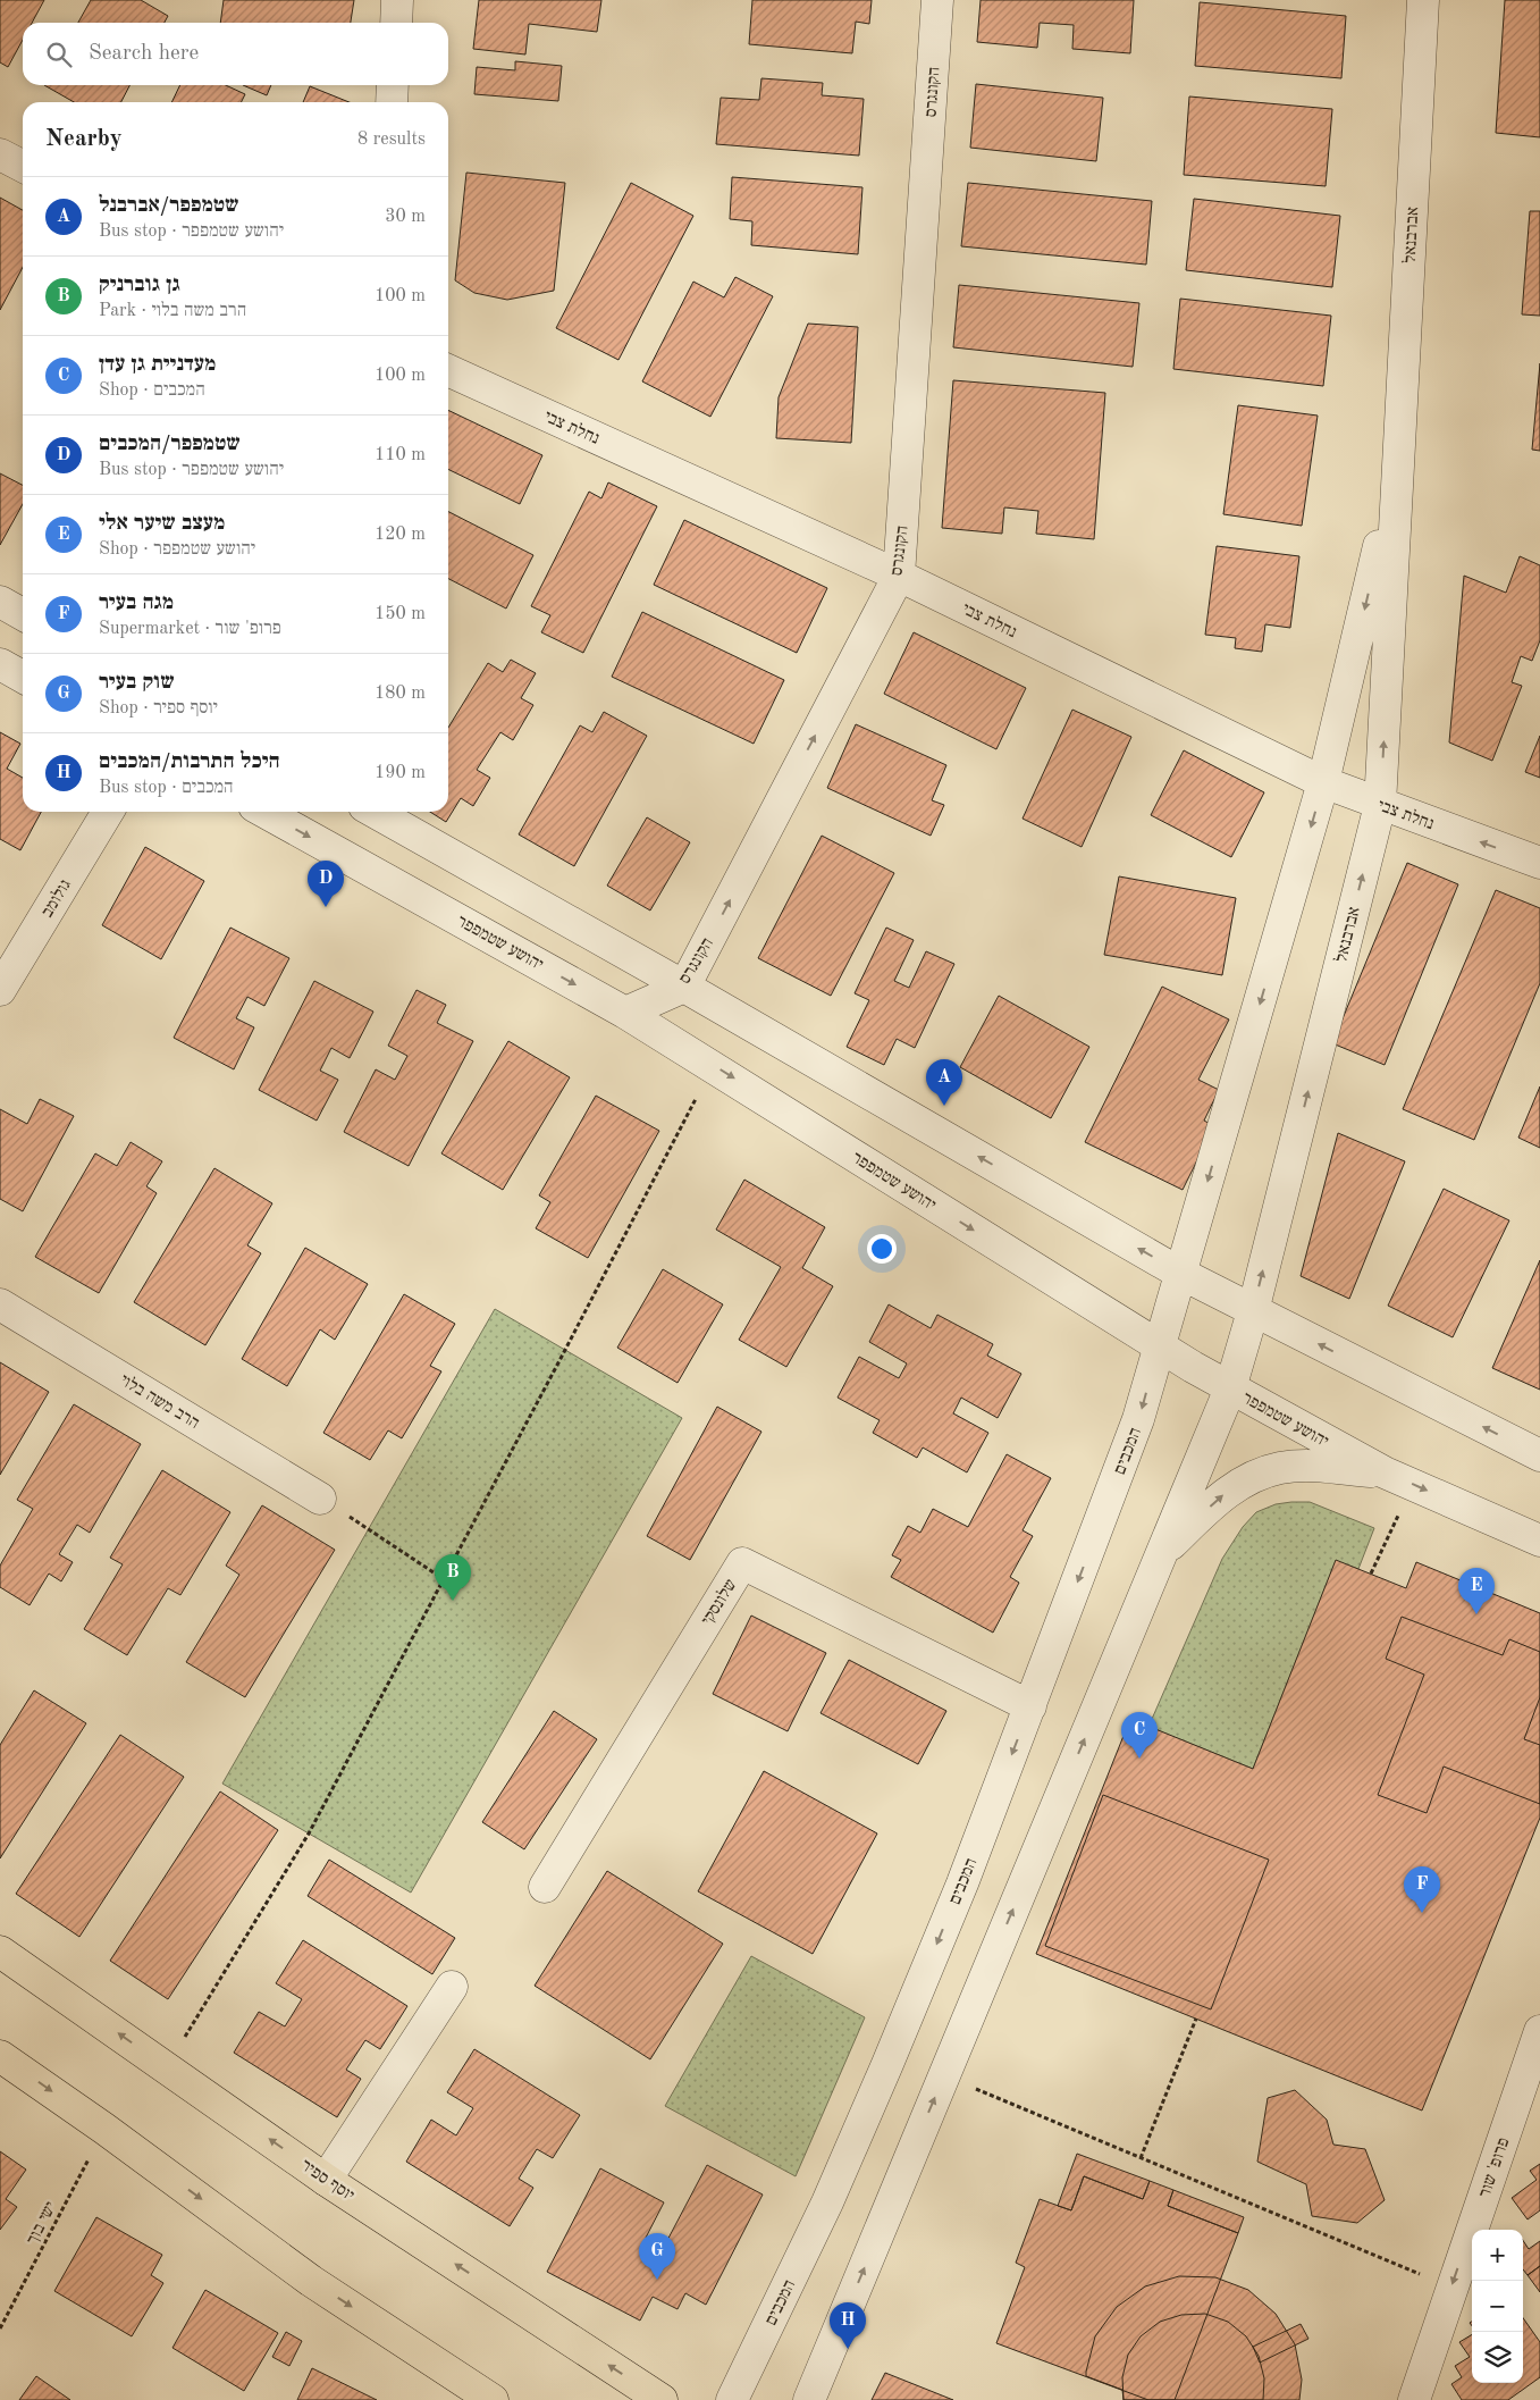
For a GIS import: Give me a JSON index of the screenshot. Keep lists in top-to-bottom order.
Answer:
{
  "streets": {
    "main road": ["יוסף ספיר"],
    "street": [
      "הקונגרס",
      "אברבנאל",
      "נחלת צבי",
      "גולומב",
      "יהושע שטמפפר",
      "הרב משה בלוי",
      "המכבים",
      "שלונסקי",
      "פרופ' שור"
    ],
    "path": ["ישי בוך"]
  },
  "crossings": [
    ["הקונגרס", "נחלת צבי"],
    ["הקונגרס", "יהושע שטמפפר"],
    ["אברבנאל", "נחלת צבי"],
    ["אברבנאל", "יהושע שטמפפר"],
    ["אברבנאל", "המכבים"],
    ["יהושע שטמפפר", "המכבים"],
    ["המכבים", "שלונסקי"]
  ],
  "one_way": ["הקונגרס", "פרופ' שור"],
  "page": {
    "search": "Search here",
    "heading": ["Nearby", "8 results"],
    "list": [
      {
        "mark": "A",
        "name": "שטמפפר/אברבנל",
        "note": "Bus stop · יהושע שטמפפר",
        "value": "30 m"
      },
      {
        "mark": "B",
        "name": "גן גוברניק",
        "note": "Park · הרב משה בלוי",
        "value": "100 m"
      },
      {
        "mark": "C",
        "name": "מעדניית גן עדן",
        "note": "Shop · המכבים",
        "value": "100 m"
      },
      {
        "mark": "D",
        "name": "שטמפפר/המכבים",
        "note": "Bus stop · יהושע שטמפפר",
        "value": "110 m"
      },
      {
        "mark": "E",
        "name": "מעצב שיער אלי",
        "note": "Shop · יהושע שטמפפר",
        "value": "120 m"
      },
      {
        "mark": "F",
        "name": "מגה בעיר",
        "note": "Supermarket · פרופ' שור",
        "value": "150 m"
      },
      {
        "mark": "G",
        "name": "שוק בעיר",
        "note": "Shop · יוסף ספיר",
        "value": "180 m"
      },
      {
        "mark": "H",
        "name": "היכל התרבות/המכבים",
        "note": "Bus stop · המכבים",
        "value": "190 m"
      }
    ],
    "pins": [
      "D",
      "A",
      "B",
      "E",
      "C",
      "F",
      "G",
      "H"
    ],
    "map_buttons": ["+", "−"]
  }
}
